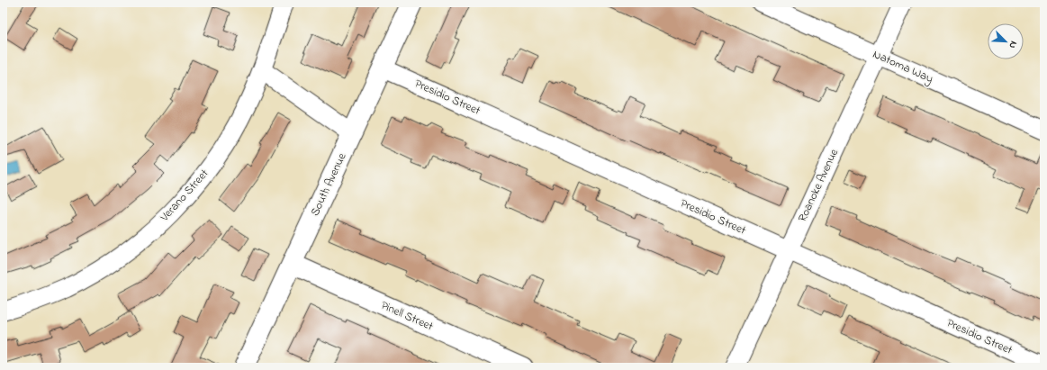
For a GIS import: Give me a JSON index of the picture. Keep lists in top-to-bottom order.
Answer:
{
  "streets": {
    "street": [
      "Natoma Way",
      "Presidio Street",
      "South Avenue",
      "Roanoke Avenue",
      "Verano Street",
      "Pinell Street"
    ]
  },
  "crossings": [
    ["Natoma Way", "Roanoke Avenue"],
    ["Presidio Street", "South Avenue"],
    ["Presidio Street", "Roanoke Avenue"],
    ["South Avenue", "Pinell Street"]
  ],
  "north": "bottom right"
}
